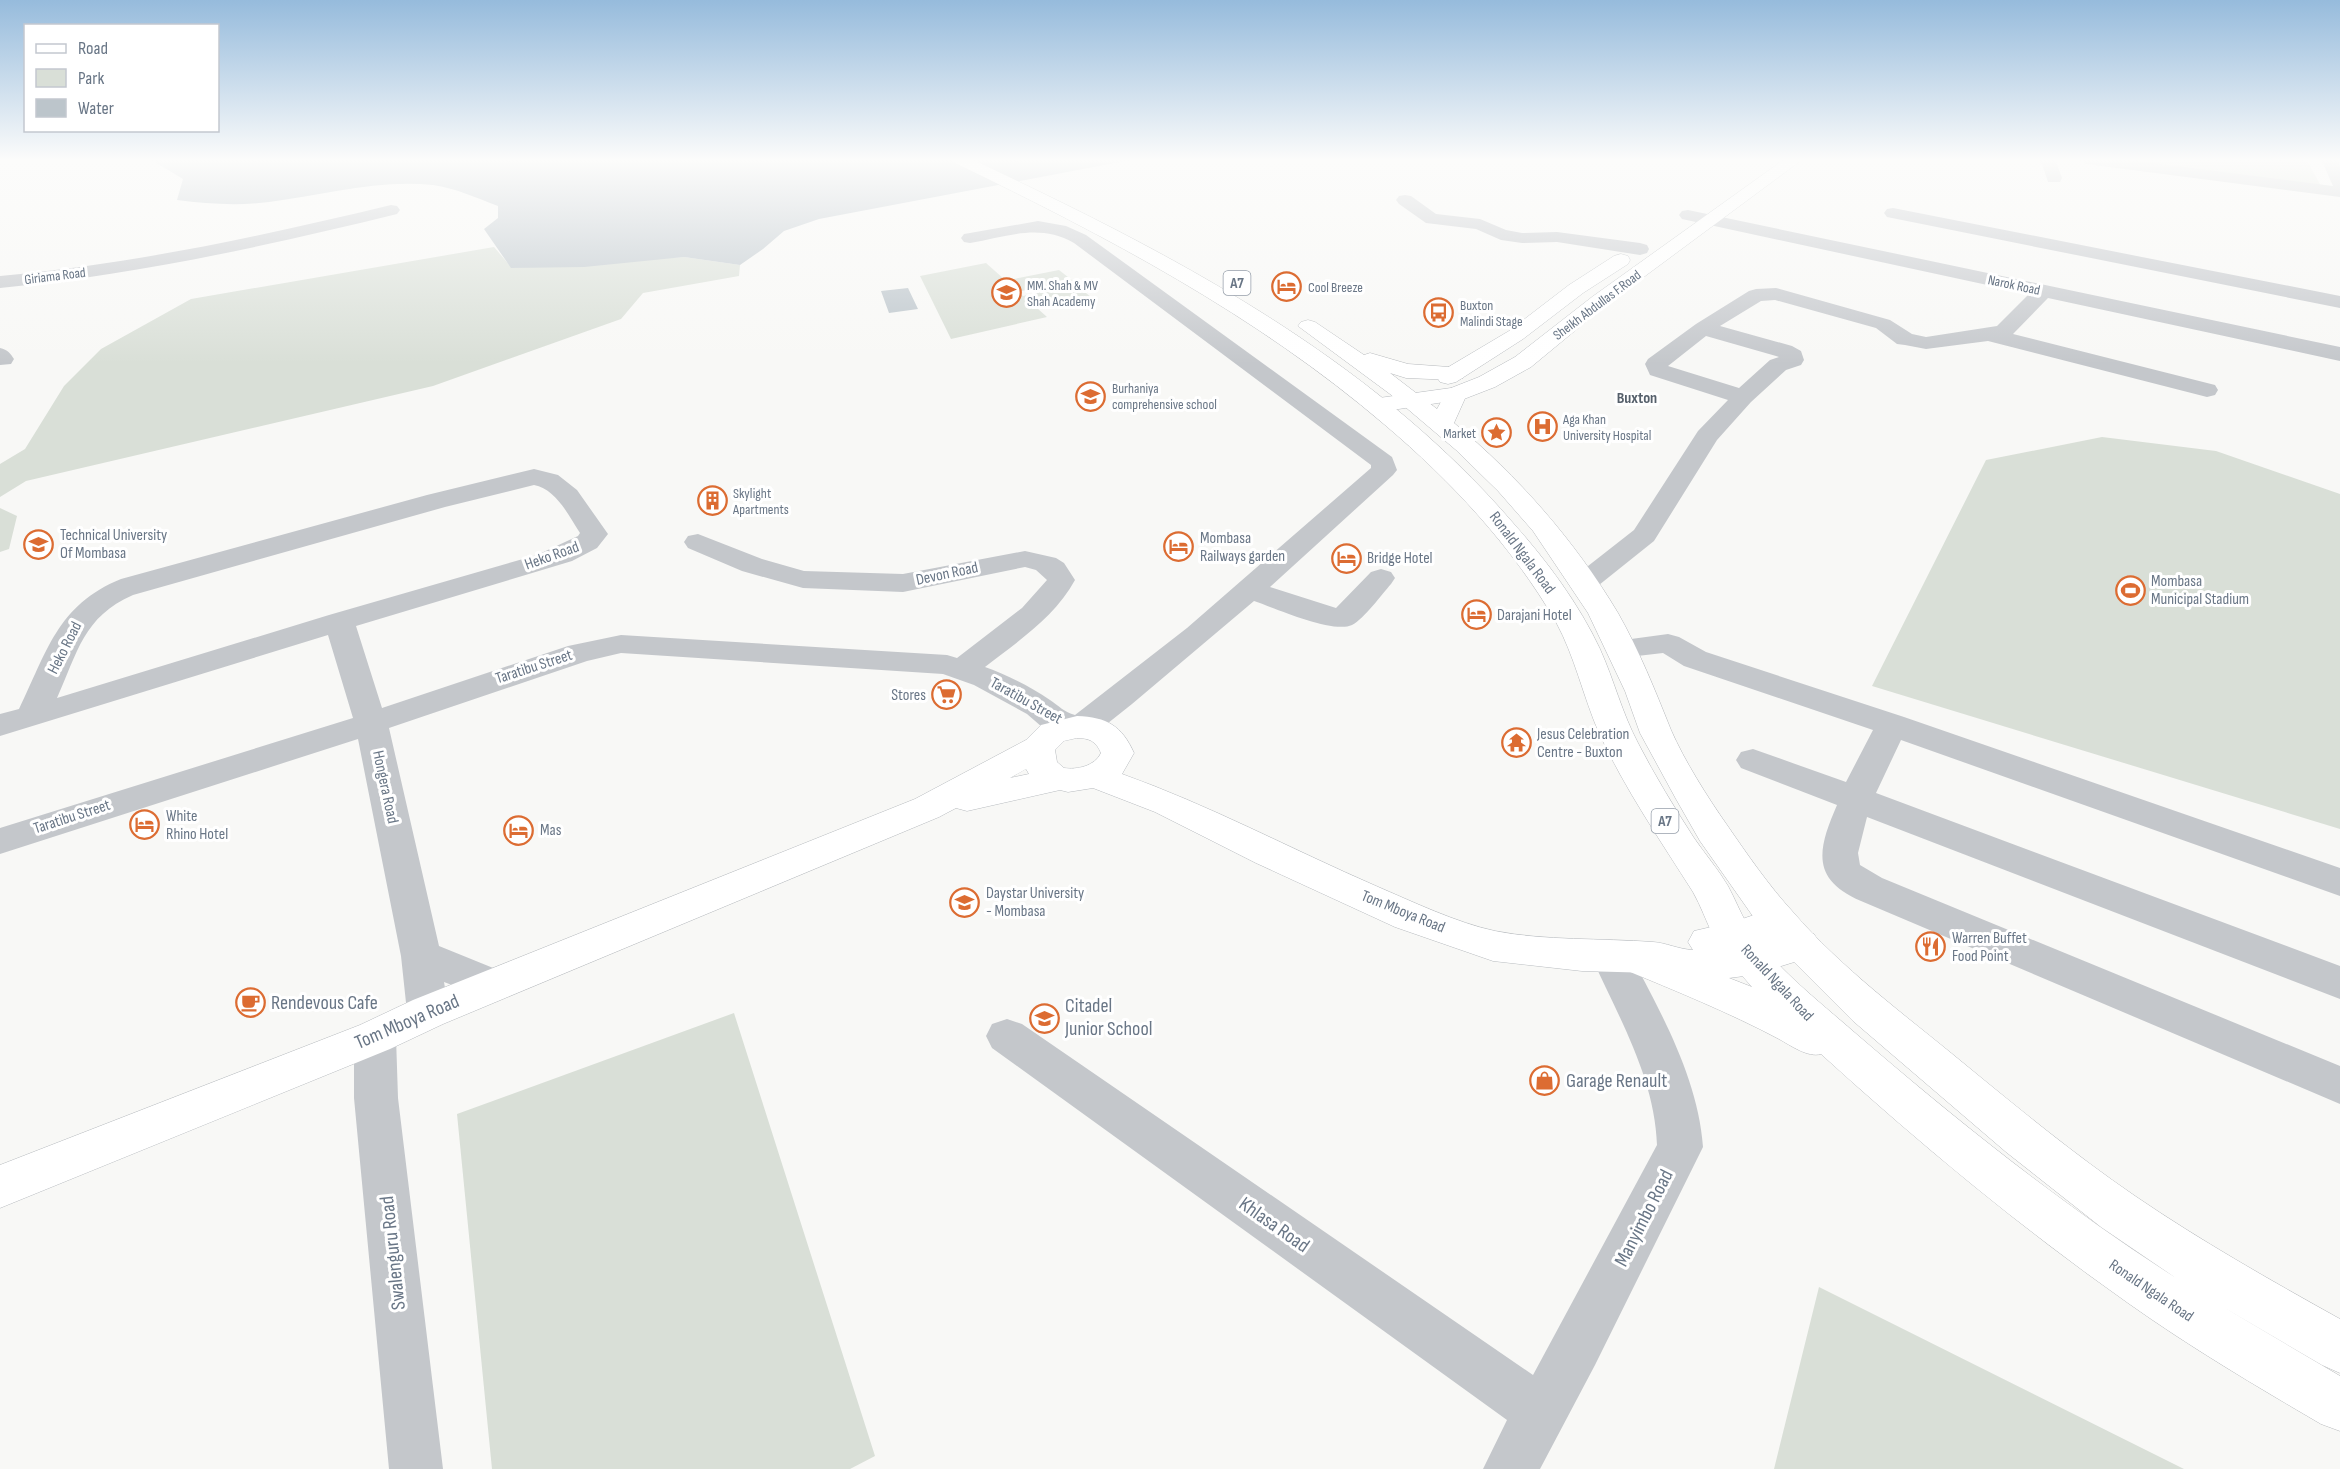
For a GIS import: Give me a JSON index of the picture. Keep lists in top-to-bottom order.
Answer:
{
  "streets": {
    "main road": [
      "A7",
      "Sheikh Abdullas F.Road",
      "Ronald Ngala Road",
      "Tom Mboya Road"
    ],
    "street": [
      "Giriama Road",
      "Narok Road",
      "Heko Road",
      "Devon Road",
      "Taratibu Street",
      "Hongera Road",
      "Manyimbo Road",
      "Khlasa Road",
      "Swalenguru Road"
    ]
  },
  "crossings": [
    ["Sheikh Abdullas F.Road", "Ronald Ngala Road"],
    ["Ronald Ngala Road", "Tom Mboya Road"],
    ["Heko Road", "Hongera Road"],
    ["Devon Road", "Taratibu Street"],
    ["Taratibu Street", "Hongera Road"],
    ["Taratibu Street", "Tom Mboya Road"],
    ["Hongera Road", "Tom Mboya Road"],
    ["Tom Mboya Road", "Manyimbo Road"],
    ["Tom Mboya Road", "Swalenguru Road"],
    ["Manyimbo Road", "Khlasa Road"]
  ],
  "districts": ["Buxton"],
  "places": {
    "hotel": [
      "Cool Breeze",
      "Mombasa Railways garden",
      "Bridge Hotel",
      "Darajani Hotel",
      "White Rhino Hotel",
      "Mas"
    ],
    "school or university": [
      "MM. Shah & MV Shah Academy",
      "Burhaniya comprehensive school",
      "Technical University Of Mombasa",
      "Daystar University - Mombasa",
      "Citadel Junior School"
    ],
    "bus stop": ["Buxton Malindi Stage"],
    "hospital": ["Aga Khan University Hospital"],
    "place": ["Market"],
    "building": ["Skylight Apartments"],
    "sports": ["Mombasa Municipal Stadium"],
    "supermarket": ["Stores"],
    "temple": ["Jesus Celebration Centre - Buxton"],
    "restaurant": ["Warren Buffet Food Point"],
    "cafe": ["Rendevous Cafe"],
    "shop": ["Garage Renault"]
  },
  "legend": ["Road", "Park", "Water"]
}
